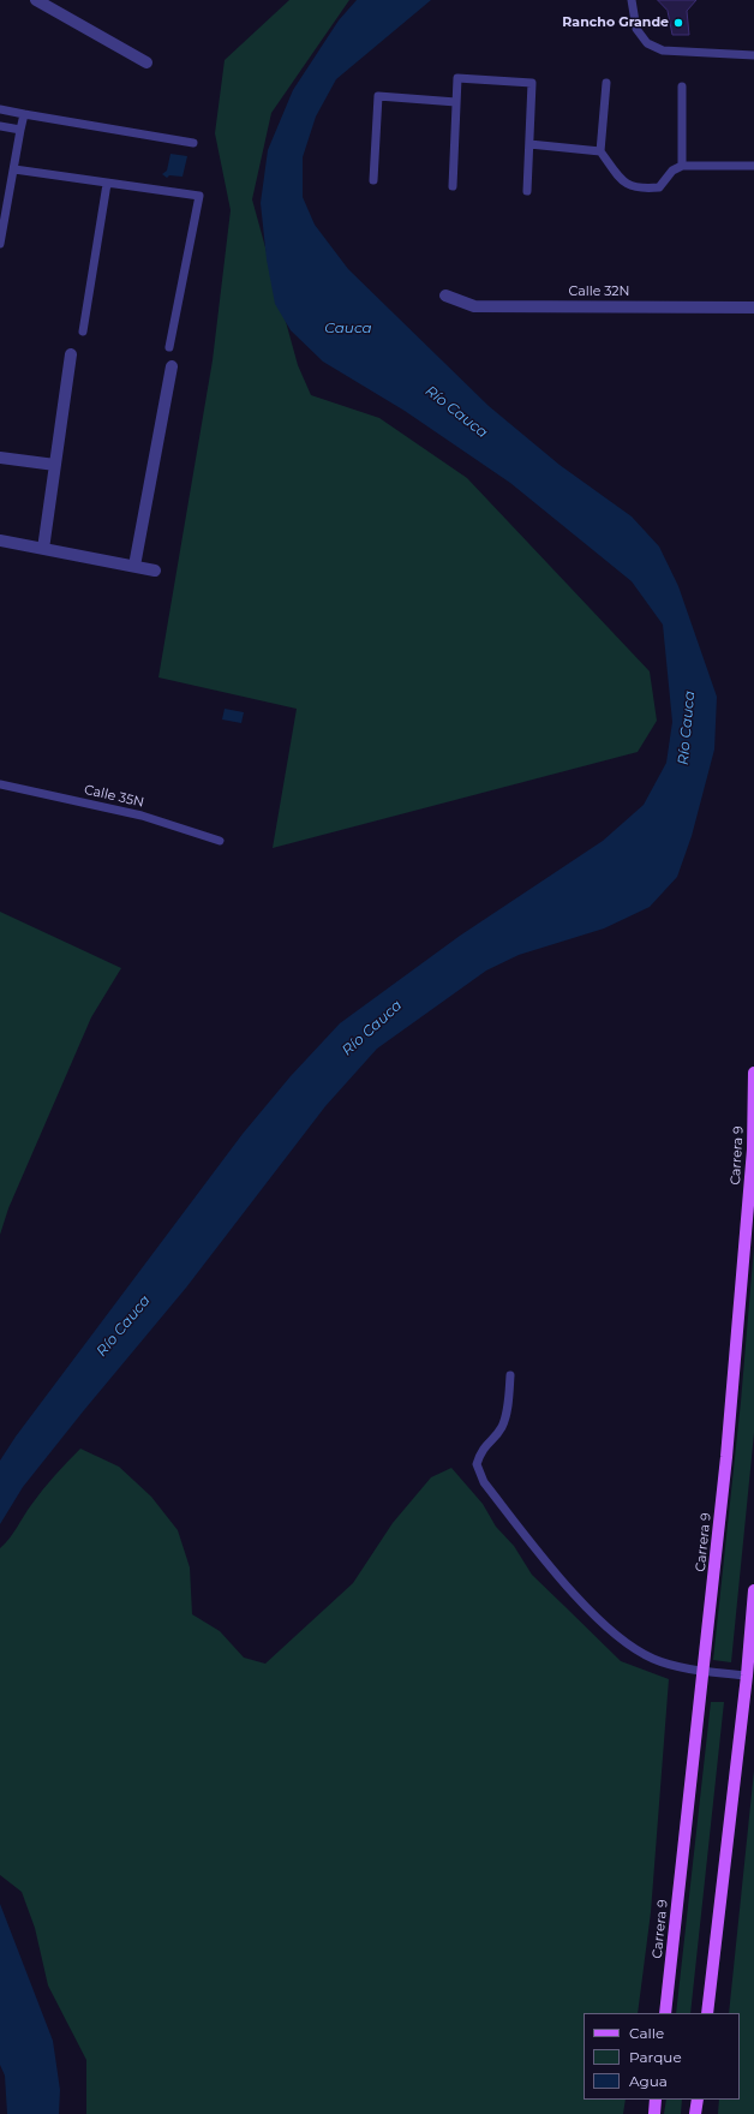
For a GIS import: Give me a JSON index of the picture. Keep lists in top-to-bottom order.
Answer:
{
  "streets": {
    "main road": ["Carrera 9"],
    "street": ["Calle 32N"],
    "lane": ["Calle 35N"]
  },
  "water": ["Cauca", "Río Cauca"],
  "places": ["Rancho Grande"],
  "legend": ["Calle", "Parque", "Agua"]
}
